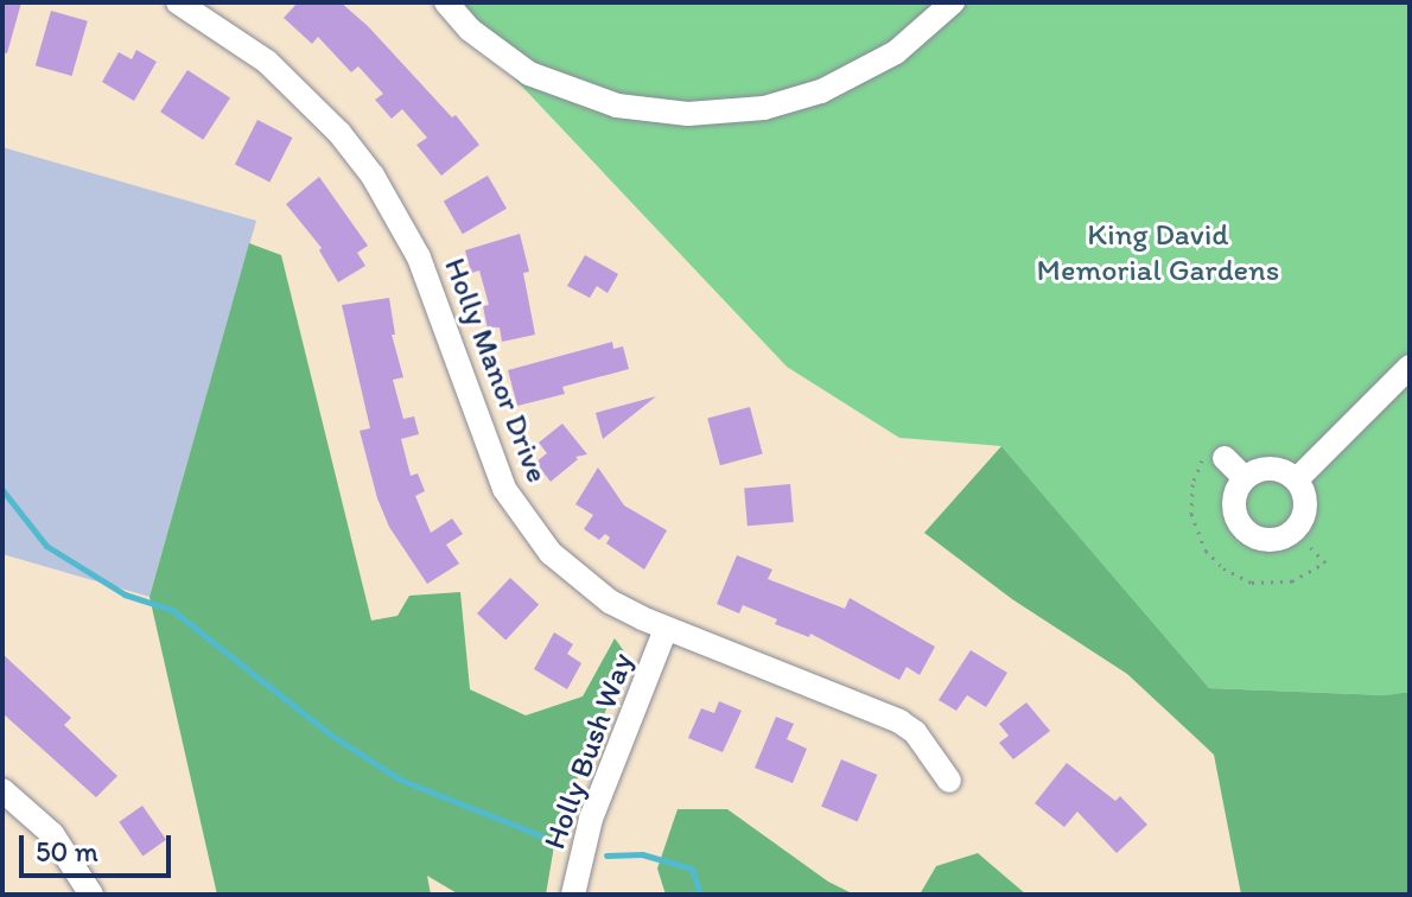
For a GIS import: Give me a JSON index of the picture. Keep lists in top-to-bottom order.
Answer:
{
  "streets": {
    "street": ["Holly Manor Drive", "Holly Bush Way"]
  },
  "crossings": [
    ["Holly Manor Drive", "Holly Bush Way"]
  ],
  "parks": ["King David Memorial Gardens"],
  "scale_bar": "50 m"
}
